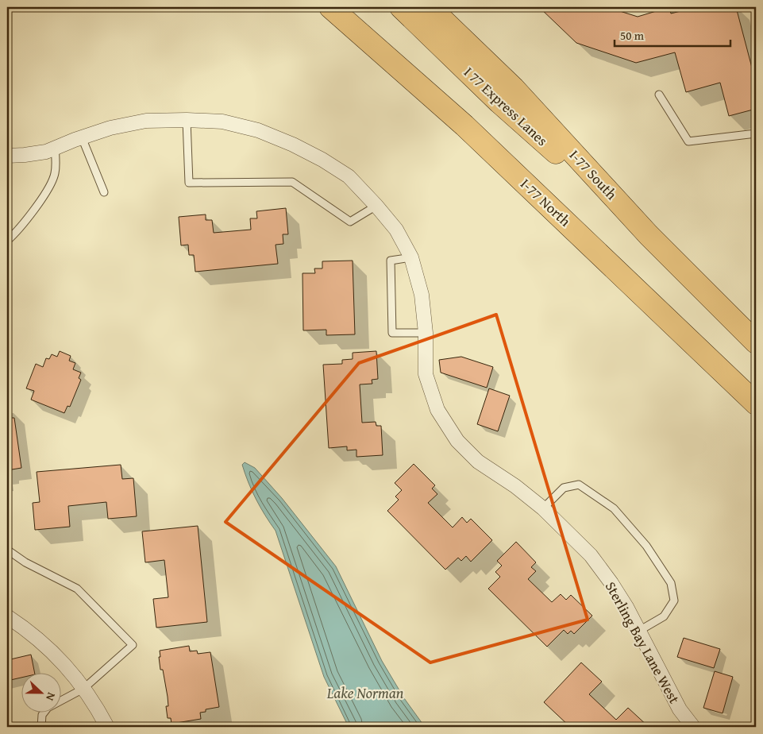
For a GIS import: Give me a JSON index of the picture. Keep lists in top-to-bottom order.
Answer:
{
  "streets": {
    "highway": ["I 77 Express Lanes", "I-77 South", "I-77 North"],
    "street": ["Sterling Bay Lane West"]
  },
  "crossings": [
    ["I 77 Express Lanes", "I-77 South"]
  ],
  "water": ["Lake Norman"],
  "scale_bar": "50 m",
  "north": "right"
}
